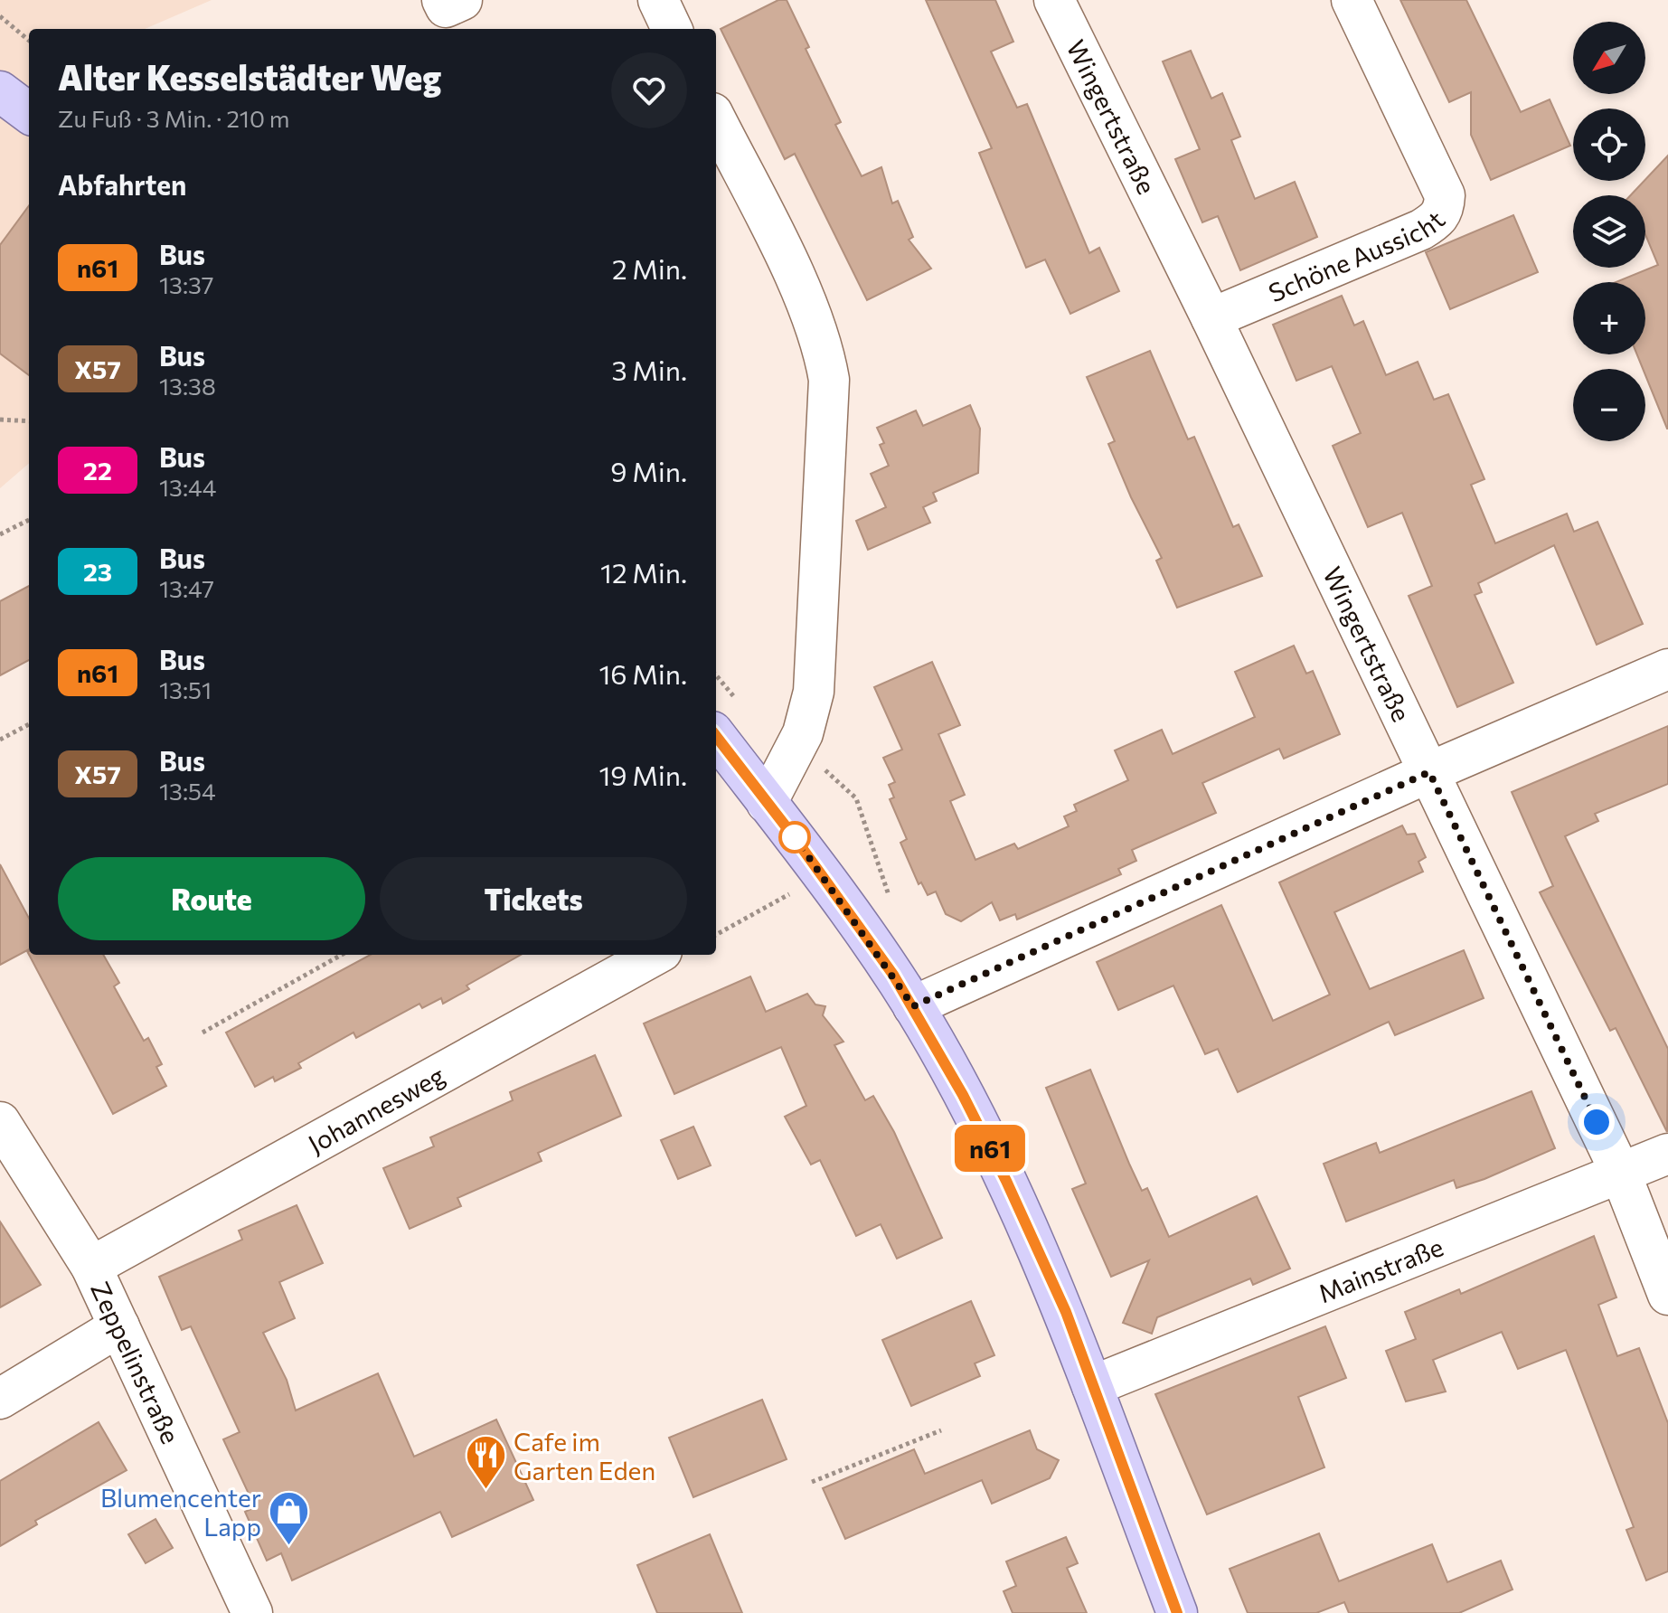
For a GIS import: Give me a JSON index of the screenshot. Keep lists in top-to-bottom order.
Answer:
{
  "streets": {
    "street": [
      "Wingertstraße",
      "Schöne Aussicht",
      "Johannesweg",
      "Mainstraße",
      "Zeppelinstraße"
    ]
  },
  "crossings": [
    ["Wingertstraße", "Schöne Aussicht"],
    ["Wingertstraße", "Mainstraße"],
    ["Johannesweg", "Zeppelinstraße"]
  ],
  "places": {
    "restaurant": ["Cafe im Garten Eden"],
    "shop": ["Blumencenter Lapp"]
  },
  "lines": ["bus line n61"],
  "north": "bottom left",
  "page": {
    "on_map": "n61",
    "map_buttons": ["+", "−"],
    "heading": [
      ["Alter Kesselstädter Weg", "Zu Fuß · 3 Min. · 210 m"],
      "Abfahrten"
    ],
    "list": [
      {
        "mark": "n61",
        "name": "Bus",
        "note": "13:37",
        "value": "2 Min."
      },
      {
        "mark": "X57",
        "name": "Bus",
        "note": "13:38",
        "value": "3 Min."
      },
      {
        "mark": "22",
        "name": "Bus",
        "note": "13:44",
        "value": "9 Min."
      },
      {
        "mark": "23",
        "name": "Bus",
        "note": "13:47",
        "value": "12 Min."
      },
      {
        "mark": "n61",
        "name": "Bus",
        "note": "13:51",
        "value": "16 Min."
      },
      {
        "mark": "X57",
        "name": "Bus",
        "note": "13:54",
        "value": "19 Min."
      }
    ],
    "buttons": ["Route", "Tickets"]
  }
}
